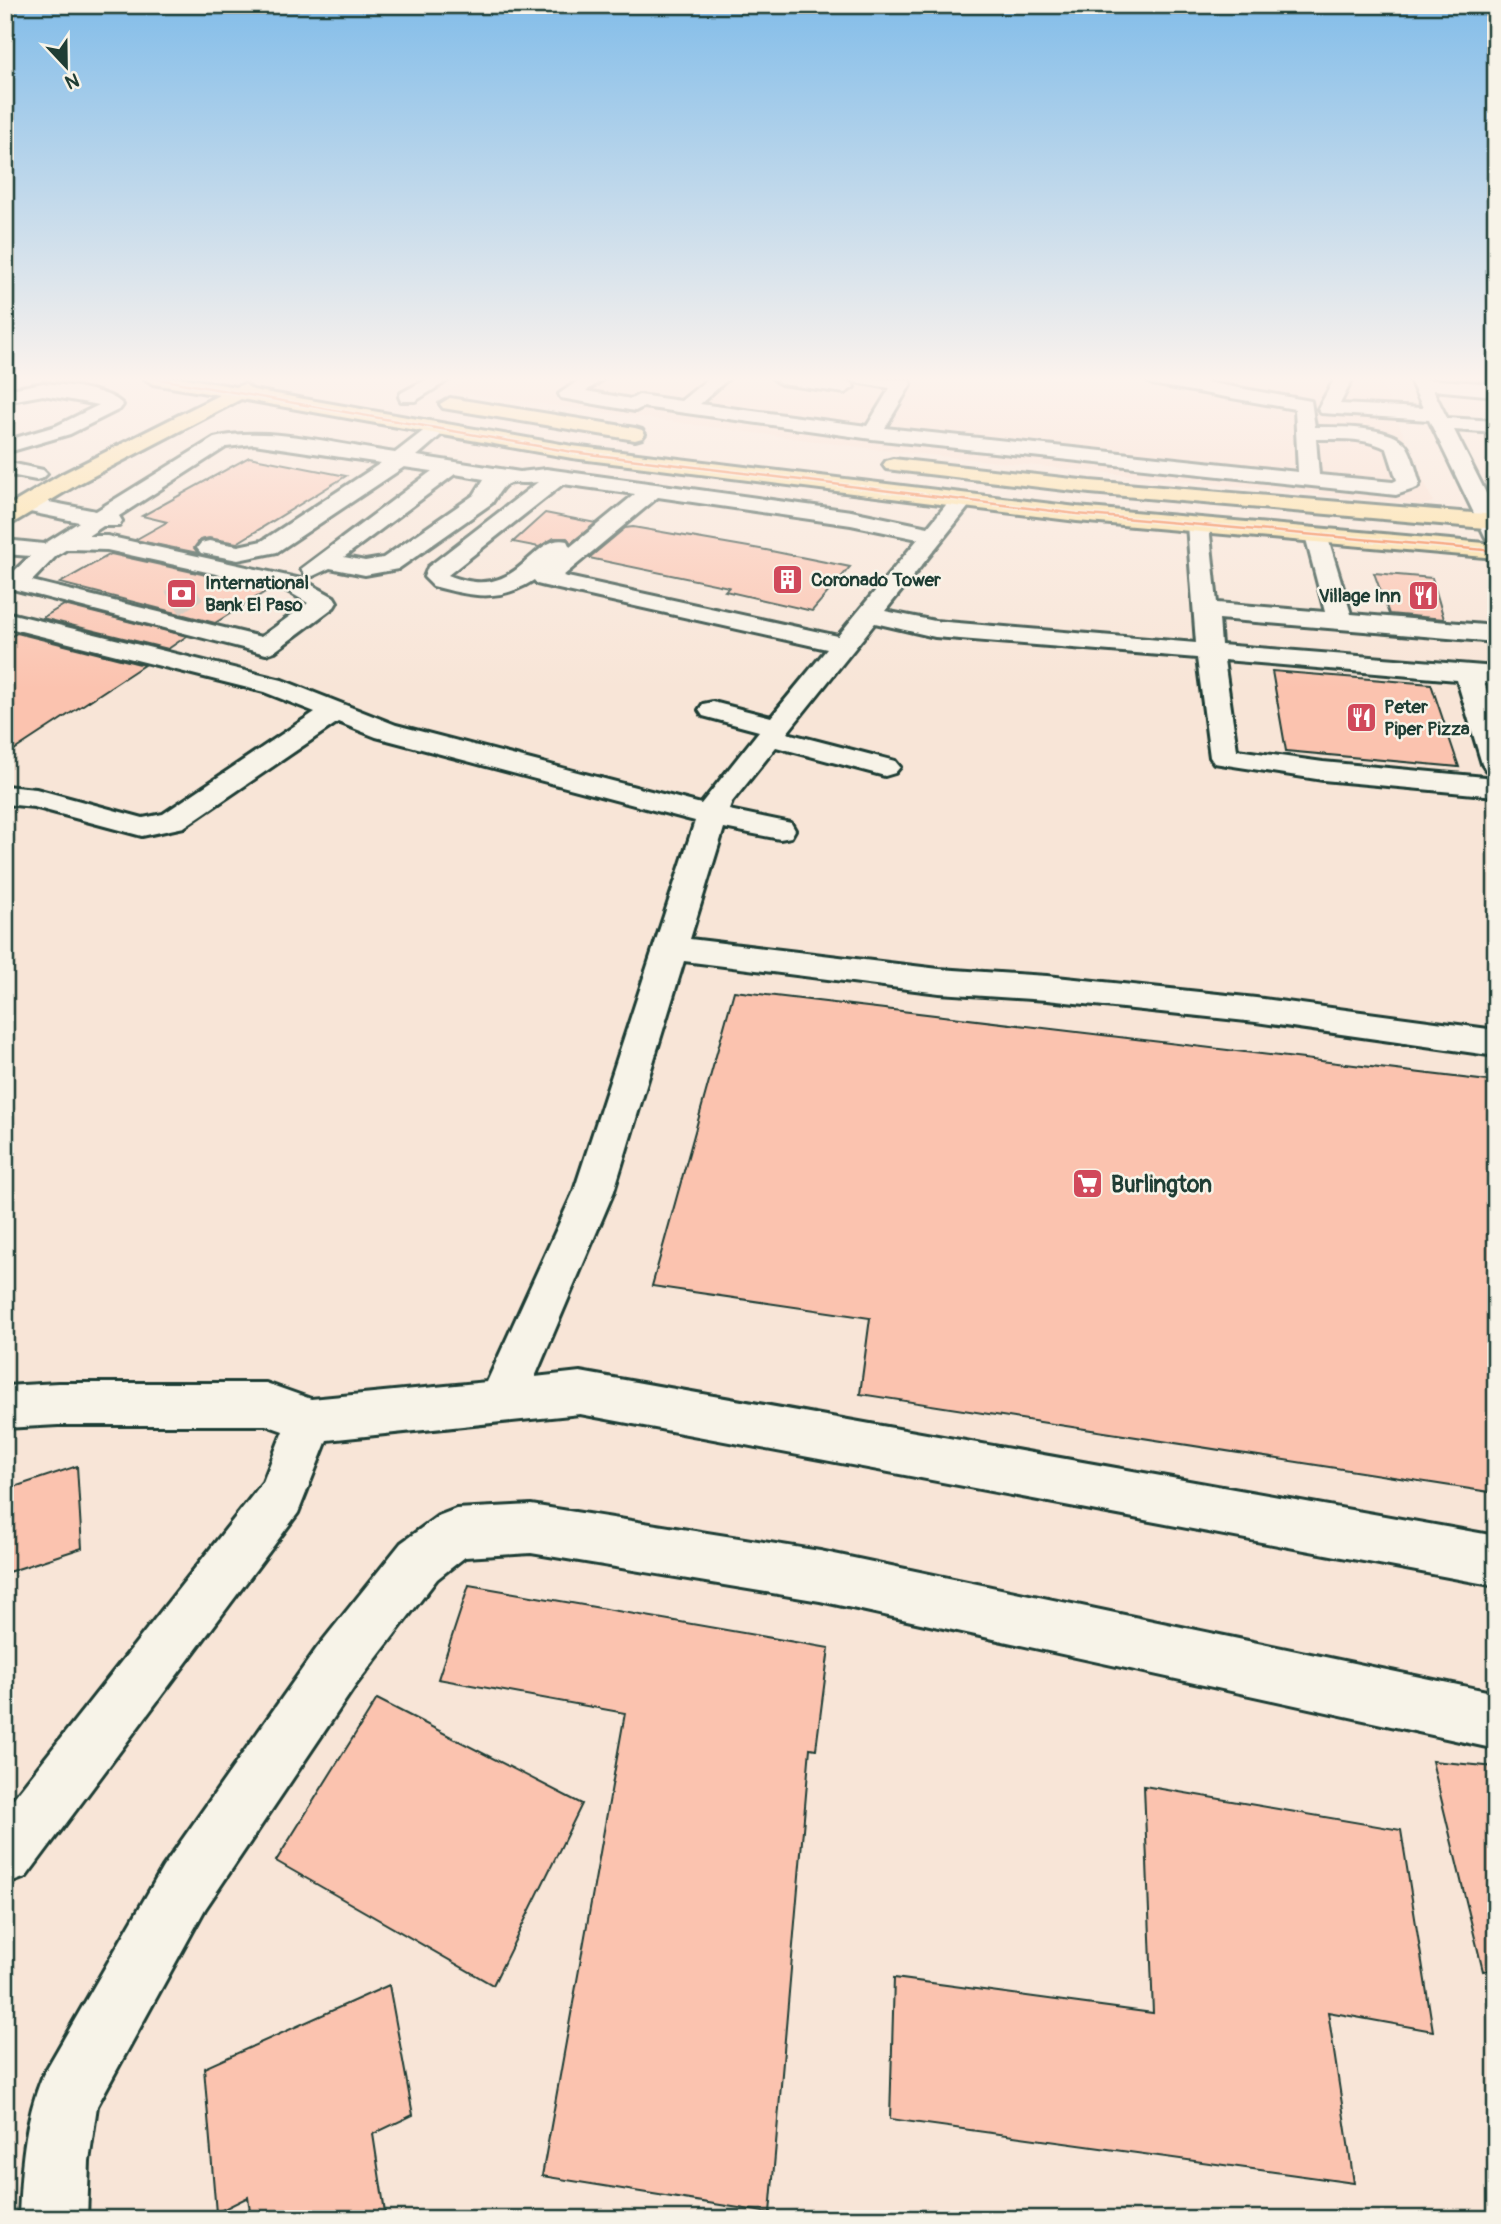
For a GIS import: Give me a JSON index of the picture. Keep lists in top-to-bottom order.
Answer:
{
  "places": {
    "building": ["Coronado Tower"],
    "bank": ["International Bank El Paso"],
    "restaurant": ["Village Inn", "Peter Piper Pizza"],
    "supermarket": ["Burlington"]
  },
  "north": "bottom"
}
